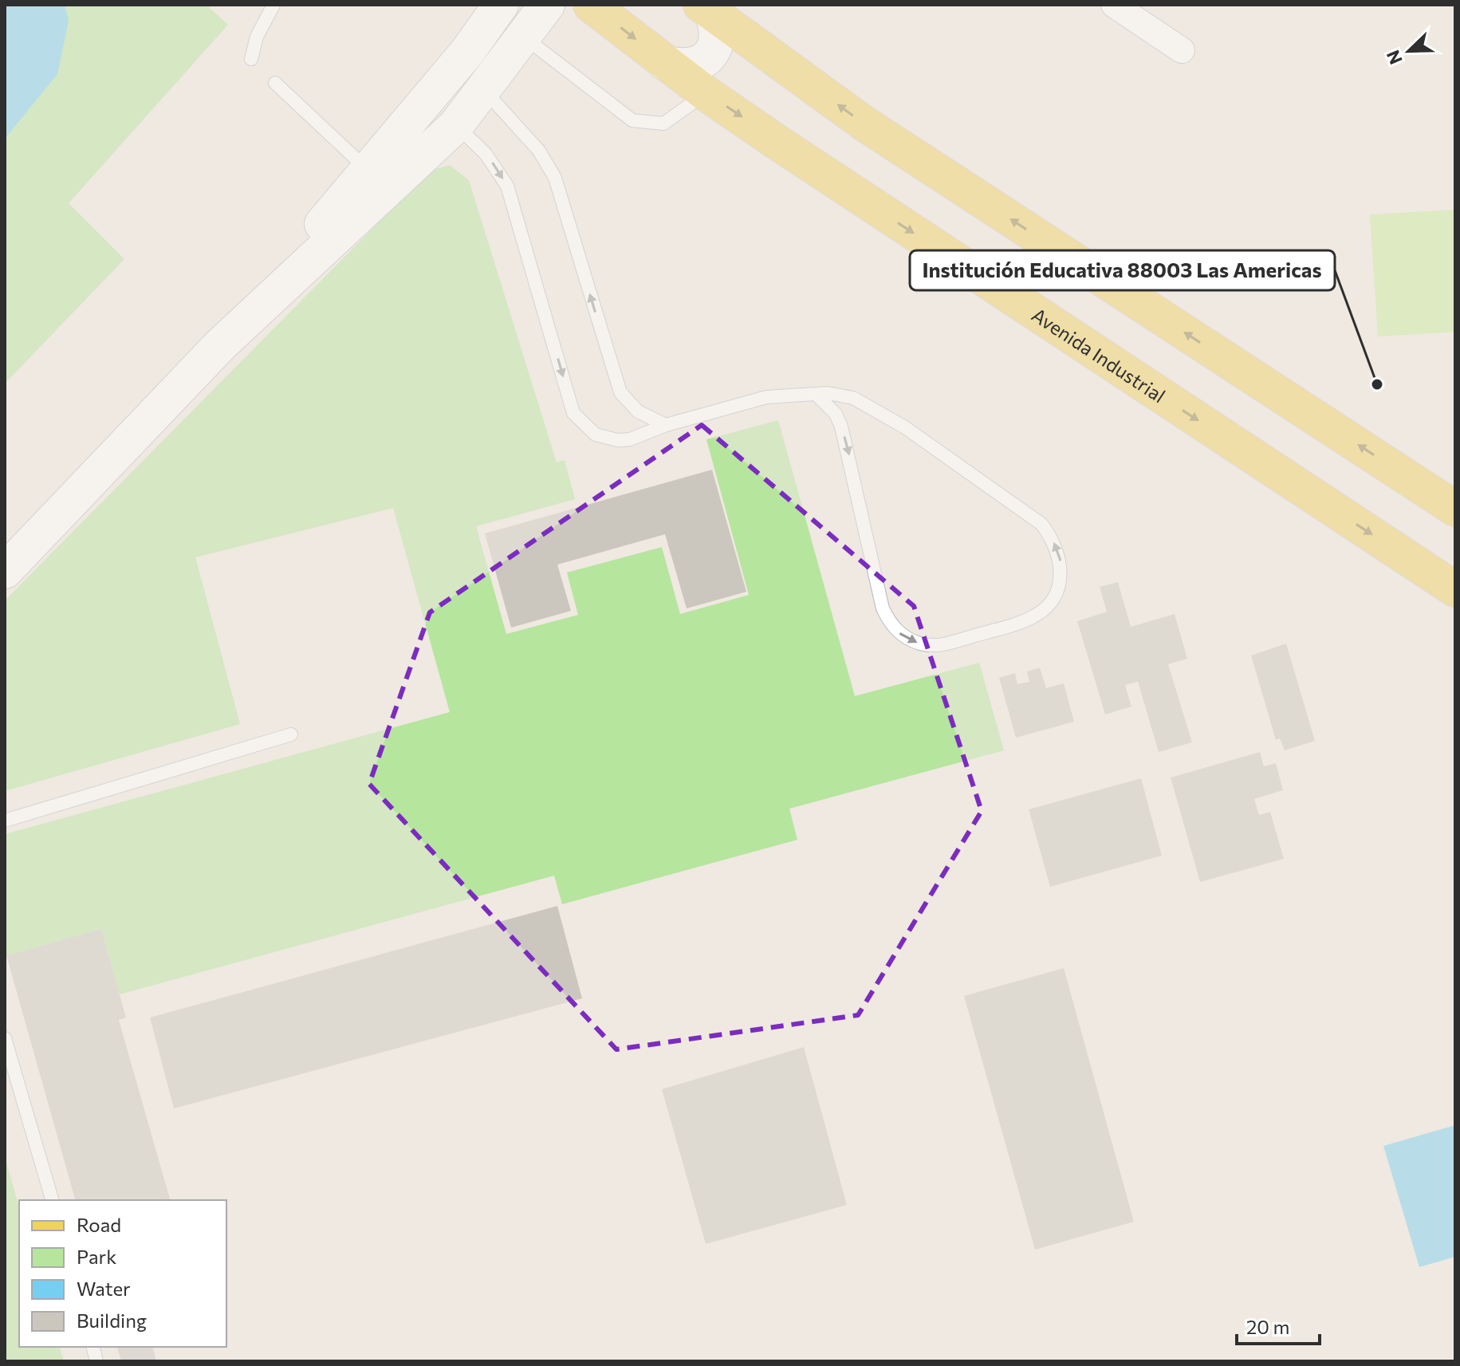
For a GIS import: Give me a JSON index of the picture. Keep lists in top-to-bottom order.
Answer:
{
  "streets": {
    "main road": ["Avenida Industrial"]
  },
  "places": ["Institución Educativa 88003 Las Americas"],
  "legend": [
    "Road",
    "Park",
    "Water",
    "Building"
  ],
  "scale_bar": "20 m",
  "north": "bottom left"
}
